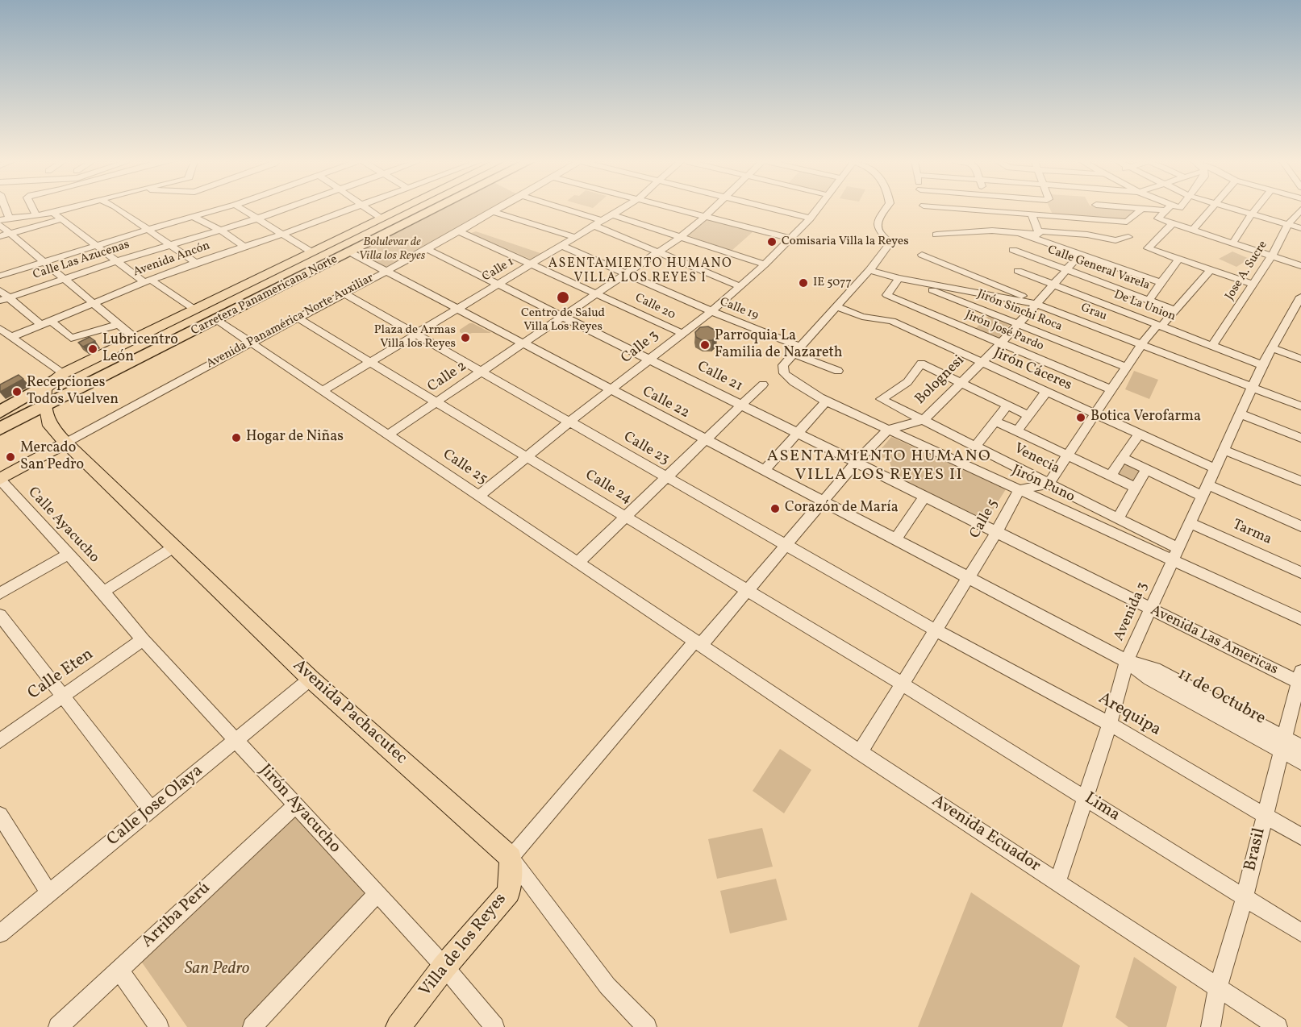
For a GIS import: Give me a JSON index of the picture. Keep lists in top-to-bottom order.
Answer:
{
  "streets": {
    "highway": ["Carretera Panamericana Norte"],
    "main road": ["Avenida Panamérica Norte Auxiliar", "Avenida Pachacutec", "Villa de los Reyes"],
    "street": [
      "Avenida Ancón",
      "Calle Las Azucenas",
      "Calle General Varela",
      "Calle 1",
      "Jose A. Sucre",
      "De La Union",
      "Calle 20",
      "Calle 19",
      "Jirón Sinchi Roca",
      "Grau",
      "Jirón José Pardo",
      "Calle 3",
      "Jirón Cáceres",
      "Calle 2",
      "Calle 21",
      "Bolognesi",
      "Calle 22",
      "Calle 23",
      "Venecia",
      "Calle 25",
      "Jirón Puno",
      "Calle 24",
      "Calle 5",
      "Calle Ayacucho",
      "Tarma",
      "Avenida 3",
      "Avenida Las Americas",
      "Calle Eten",
      "11 de Octubre",
      "Arequipa",
      "Calle Jose Olaya",
      "Lima",
      "Jirón Ayacucho",
      "Avenida Ecuador",
      "Brasil",
      "Arriba Perú"
    ]
  },
  "crossings": [
    ["Calle General Varela", "Bolognesi"],
    ["Calle 1", "Calle 20"],
    ["Calle 1", "Calle 19"],
    ["Calle 1", "Calle 21"],
    ["Calle 1", "Calle 22"],
    ["Calle 1", "Calle 23"],
    ["Calle 1", "Calle 25"],
    ["Calle 1", "Calle 24"],
    ["Jose A. Sucre", "De La Union"],
    ["Carretera Panamericana Norte", "Calle 22"],
    ["Carretera Panamericana Norte", "Calle 25"],
    ["Carretera Panamericana Norte", "Avenida Pachacutec"],
    ["De La Union", "Bolognesi"],
    ["De La Union", "Avenida 3"],
    ["Calle 20", "Avenida Panamérica Norte Auxiliar"],
    ["Calle 20", "Calle 3"],
    ["Calle 19", "Calle 3"],
    ["Calle 19", "Jirón Puno"],
    ["Jirón Sinchi Roca", "Grau"],
    ["Jirón Sinchi Roca", "Jirón José Pardo"],
    ["Jirón Sinchi Roca", "Bolognesi"],
    ["Grau", "Jirón José Pardo"],
    ["Grau", "Bolognesi"],
    ["Grau", "Avenida 3"],
    ["Avenida Panamérica Norte Auxiliar", "Calle 21"],
    ["Avenida Panamérica Norte Auxiliar", "Calle 22"],
    ["Avenida Panamérica Norte Auxiliar", "Calle 23"],
    ["Avenida Panamérica Norte Auxiliar", "Calle 25"],
    ["Avenida Panamérica Norte Auxiliar", "Calle 24"],
    ["Avenida Panamérica Norte Auxiliar", "Calle Ayacucho"],
    ["Avenida Panamérica Norte Auxiliar", "Avenida Pachacutec"],
    ["Jirón José Pardo", "Bolognesi"],
    ["Calle 3", "Calle 21"],
    ["Calle 3", "Calle 22"],
    ["Calle 3", "Calle 23"],
    ["Calle 3", "Calle 25"],
    ["Calle 3", "Calle 24"],
    ["Jirón Cáceres", "Bolognesi"],
    ["Jirón Cáceres", "Avenida 3"],
    ["Calle 2", "Calle 22"],
    ["Calle 2", "Calle 23"],
    ["Calle 2", "Calle 25"],
    ["Calle 2", "Calle 24"],
    ["Calle 21", "Calle 5"],
    ["Calle 21", "Avenida Las Americas"],
    ["Bolognesi", "Venecia"],
    ["Bolognesi", "Jirón Puno"],
    ["Calle 22", "Calle 5"],
    ["Calle 22", "11 de Octubre"],
    ["Calle 23", "Calle 5"],
    ["Calle 23", "Arequipa"],
    ["Venecia", "Calle 5"],
    ["Venecia", "Avenida 3"],
    ["Calle 25", "Avenida Ecuador"],
    ["Jirón Puno", "Calle 5"],
    ["Jirón Puno", "Avenida 3"],
    ["Calle 24", "Calle 5"],
    ["Calle 24", "Lima"],
    ["Calle 5", "Avenida Las Americas"],
    ["Calle 5", "11 de Octubre"],
    ["Calle 5", "Arequipa"],
    ["Calle 5", "Lima"],
    ["Calle 5", "Avenida Ecuador"],
    ["Calle Ayacucho", "Jirón Ayacucho"],
    ["Tarma", "Avenida 3"],
    ["Avenida 3", "Avenida Las Americas"],
    ["Avenida 3", "11 de Octubre"],
    ["Avenida 3", "Arequipa"],
    ["Avenida 3", "Lima"],
    ["Avenida 3", "Avenida Ecuador"],
    ["Avenida Las Americas", "Brasil"],
    ["Calle Eten", "Jirón Ayacucho"],
    ["11 de Octubre", "Brasil"],
    ["Avenida Pachacutec", "Calle Jose Olaya"],
    ["Avenida Pachacutec", "Villa de los Reyes"],
    ["Arequipa", "Brasil"],
    ["Calle Jose Olaya", "Jirón Ayacucho"],
    ["Lima", "Brasil"],
    ["Jirón Ayacucho", "Arriba Perú"],
    ["Jirón Ayacucho", "Villa de los Reyes"],
    ["Avenida Ecuador", "Brasil"]
  ],
  "districts": ["ASENTAMIENTO HUMANO VILLA LOS REYES I", "ASENTAMIENTO HUMANO VILLA LOS REYES II"],
  "parks": ["Bolulevar de Villa los Reyes", "San Pedro"],
  "places": [
    "Comisaria Villa la Reyes",
    "IE 5077",
    "Centro de Salud Villa Los Reyes",
    "Plaza de Armas Villa los Reyes",
    "Parroquia La Familia de Nazareth",
    "Lubricentro León",
    "Recepciones Todos Vuelven",
    "Botica Verofarma",
    "Hogar de Niñas",
    "Mercado San Pedro",
    "Corazón de María"
  ]
}
